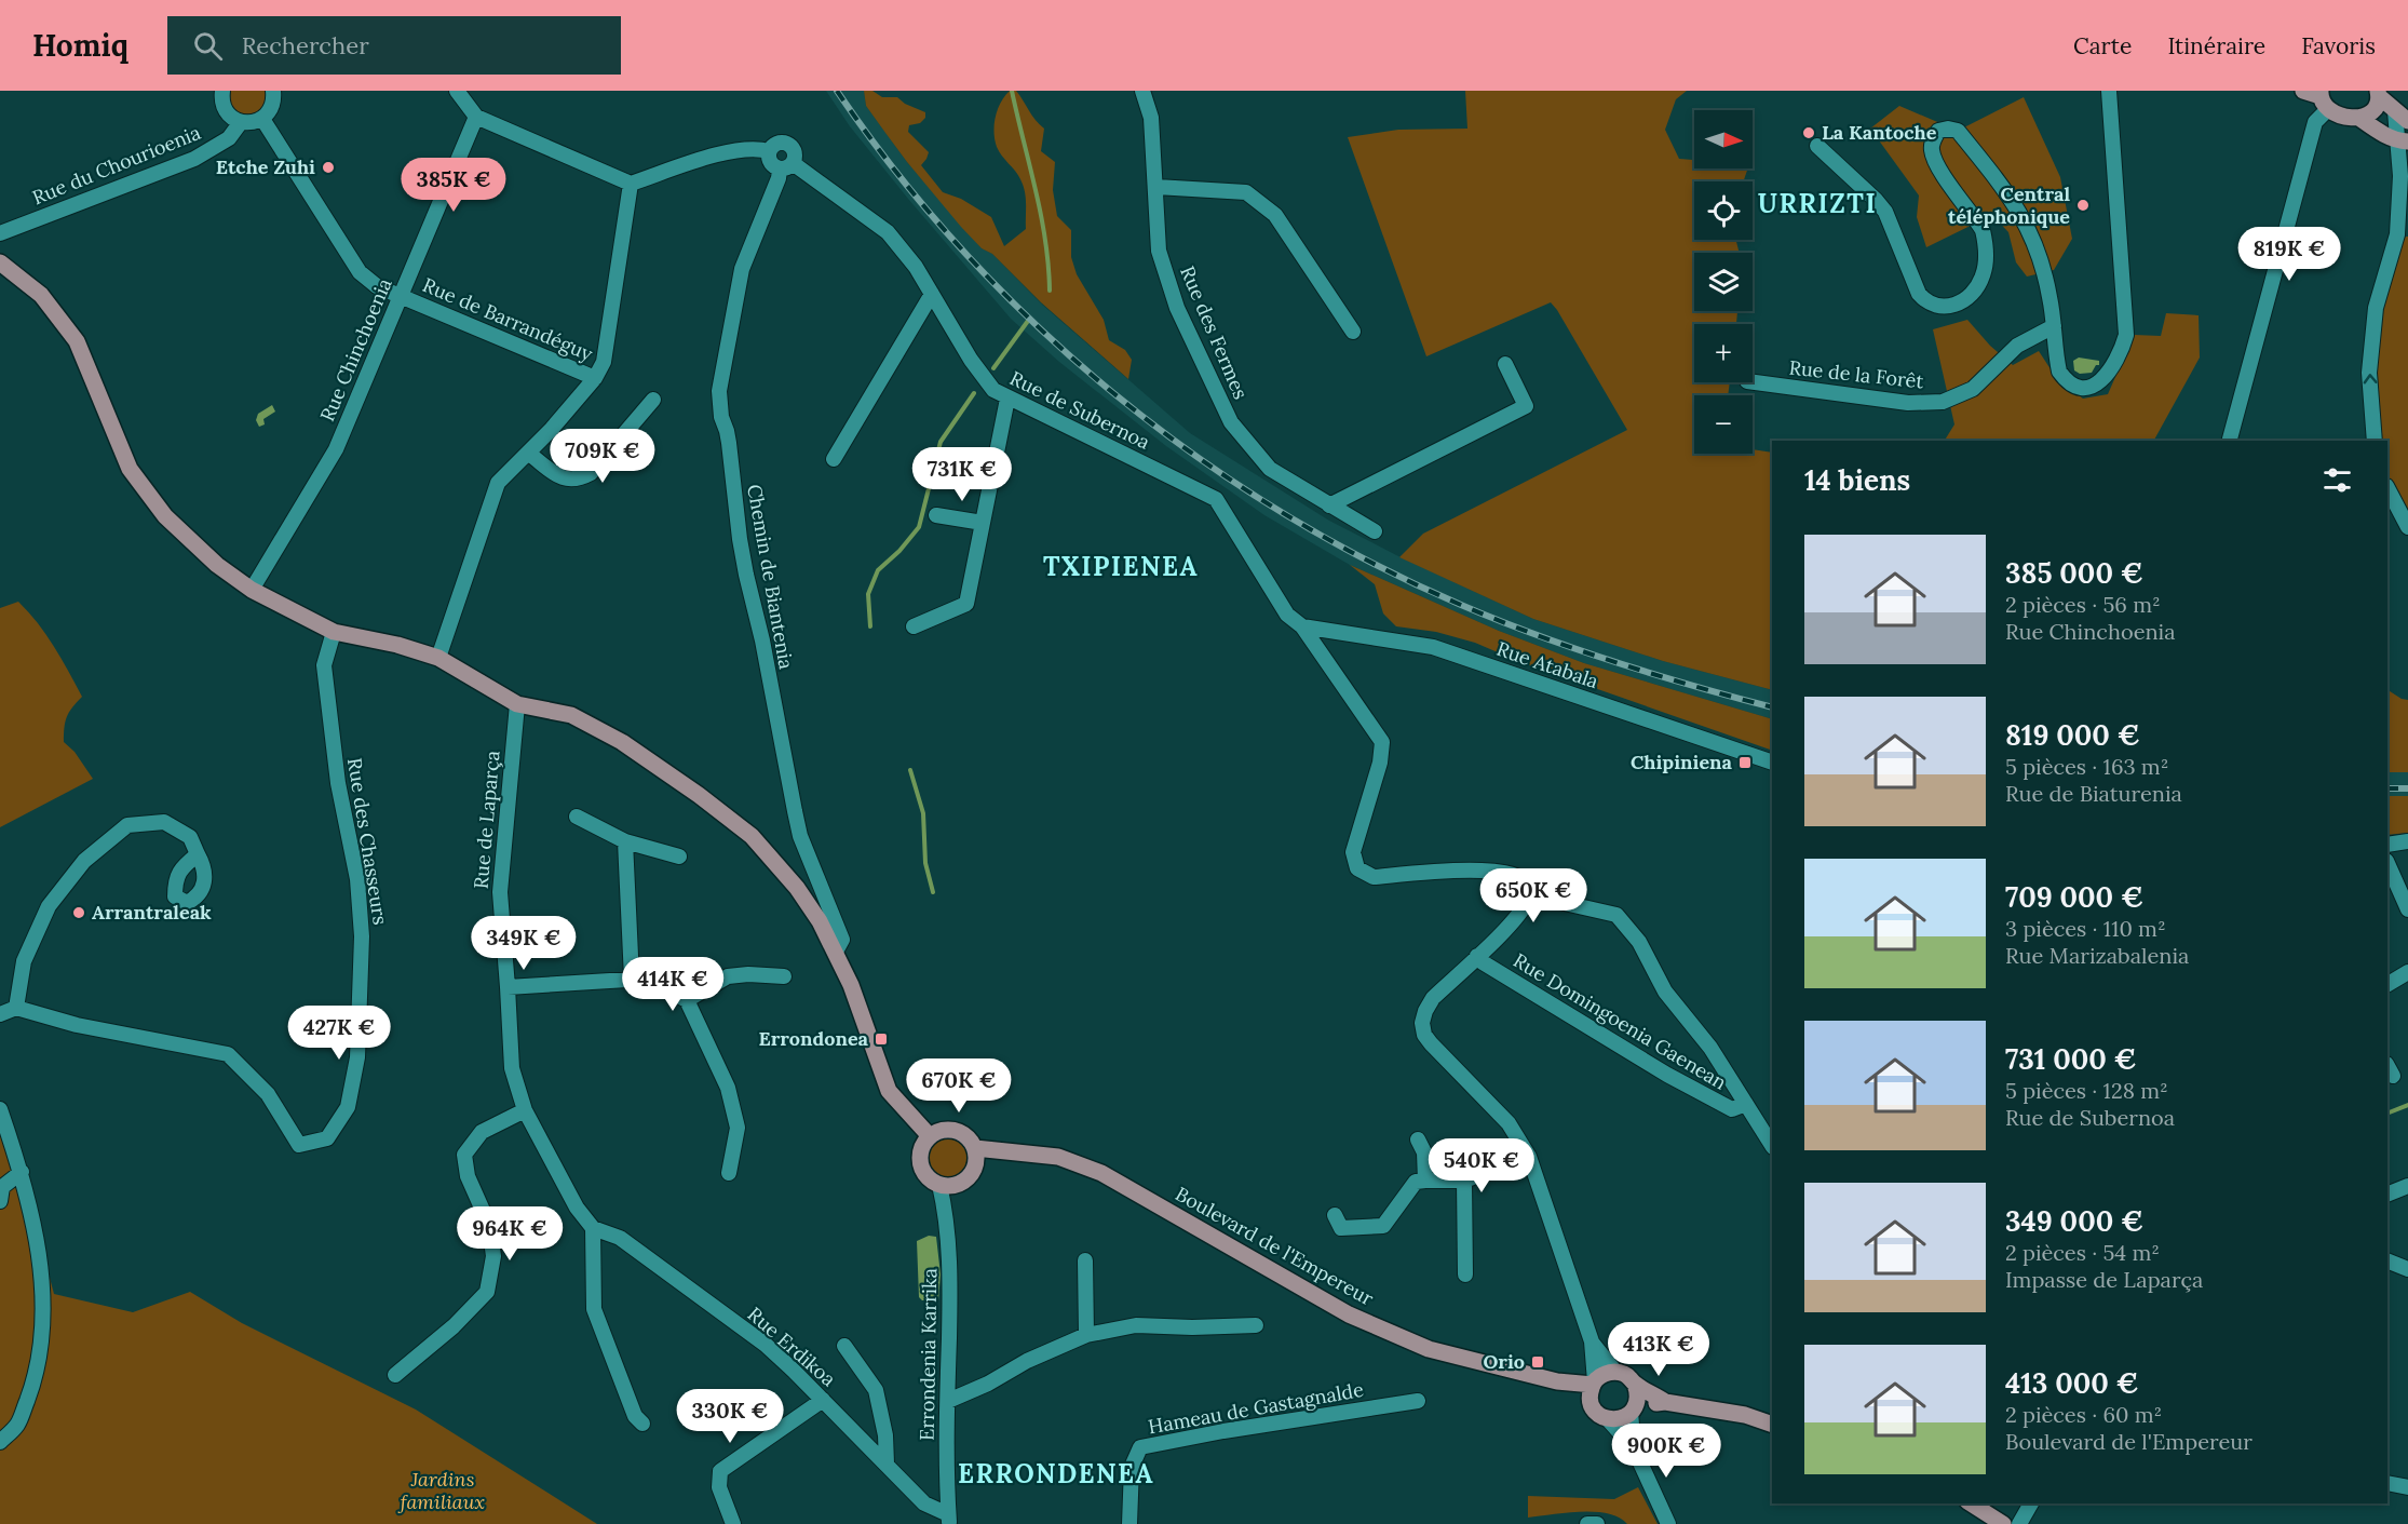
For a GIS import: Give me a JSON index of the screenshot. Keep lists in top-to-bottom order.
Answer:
{
  "streets": {
    "main road": ["Boulevard de l'Empereur"],
    "street": [
      "Rue du Chourioenia",
      "Rue de Barrandéguy",
      "Rue des Fermes",
      "Rue Chinchoenia",
      "Rue de la Forêt",
      "Rue de Subernoa",
      "Chemin de Biantenia",
      "Rue Atabala",
      "Rue de Laparça",
      "Rue des Chasseurs",
      "Rue Domingoenia Gaenean",
      "Rue Erdikoa",
      "Errondenia Karrika",
      "Hameau de Gastagnalde"
    ]
  },
  "crossings": [
    ["Rue de Barrandéguy", "Rue Chinchoenia"],
    ["Rue de Subernoa", "Chemin de Biantenia"],
    ["Rue de Subernoa", "Rue Atabala"],
    ["Rue de Laparça", "Rue Erdikoa"],
    ["Boulevard de l'Empereur", "Errondenia Karrika"],
    ["Rue Erdikoa", "Errondenia Karrika"]
  ],
  "districts": ["URRIZTI", "TXIPIENEA", "ERRONDENEA"],
  "parks": ["Jardins familiaux"],
  "places": {
    "other": [
      "La Kantoche",
      "Etche Zuhi",
      "Central téléphonique",
      "Arrantraleak"
    ],
    "transit": ["Chipiniena", "Errondonea", "Orio"]
  },
  "north": "right",
  "page": {
    "header": "Homiq",
    "search": "Rechercher",
    "nav": ["Carte", "Itinéraire", "Favoris"],
    "map_buttons": ["+", "−"],
    "price": [
      "385K €",
      "819K €",
      "709K €",
      "731K €",
      "650K €",
      "349K €",
      "414K €",
      "427K €",
      "670K €",
      "540K €",
      "964K €",
      "413K €",
      "330K €",
      "900K €"
    ],
    "heading": "14 biens",
    "list": [
      {
        "name": "385 000 €",
        "note": "2 pièces · 56 m² · Rue Chinchoenia"
      },
      {
        "name": "819 000 €",
        "note": "5 pièces · 163 m² · Rue de Biaturenia"
      },
      {
        "name": "709 000 €",
        "note": "3 pièces · 110 m² · Rue Marizabalenia"
      },
      {
        "name": "731 000 €",
        "note": "5 pièces · 128 m² · Rue de Subernoa"
      },
      {
        "name": "349 000 €",
        "note": "2 pièces · 54 m² · Impasse de Laparça"
      },
      {
        "name": "413 000 €",
        "note": "2 pièces · 60 m² · Boulevard de l'Empereur"
      }
    ]
  }
}
